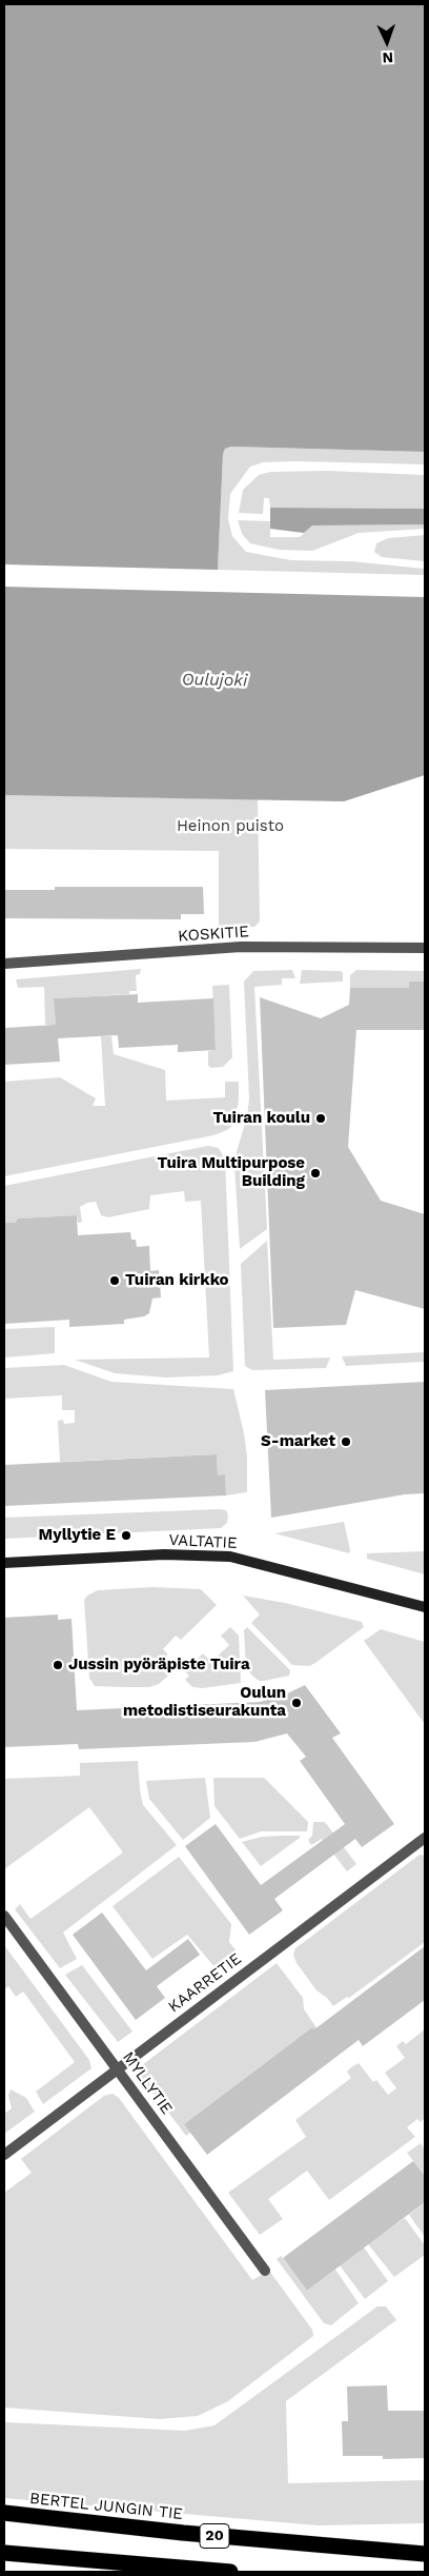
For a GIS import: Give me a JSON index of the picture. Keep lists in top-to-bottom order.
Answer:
{
  "streets": {
    "highway": ["BERTEL JUNGIN TIE", "20"],
    "street": [
      "KOSKITIE",
      "VALTATIE",
      "KAARRETIE",
      "MYLLYTIE"
    ]
  },
  "crossings": [
    ["KAARRETIE", "MYLLYTIE"]
  ],
  "water": ["Oulujoki"],
  "parks": ["Heinon puisto"],
  "places": [
    "Tuiran koulu",
    "Tuira Multipurpose Building",
    "Tuiran kirkko",
    "S-market",
    "Myllytie E",
    "Jussin pyöräpiste Tuira",
    "Oulun metodistiseurakunta"
  ],
  "north": "bottom"
}
